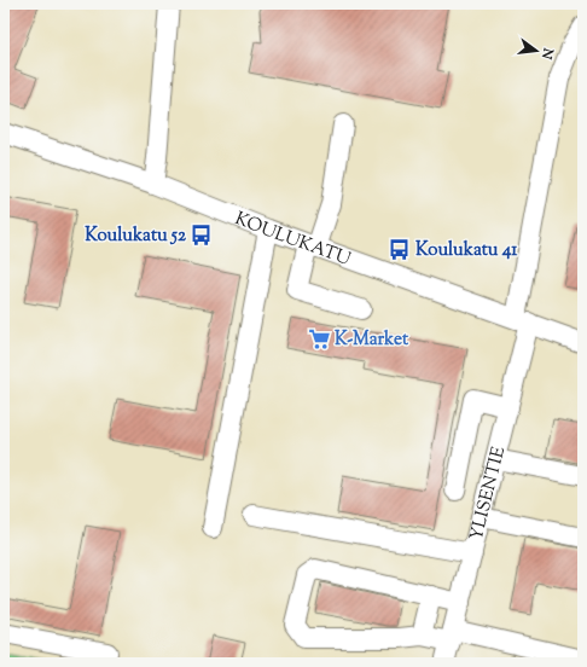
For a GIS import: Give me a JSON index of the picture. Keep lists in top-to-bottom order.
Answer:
{
  "streets": {
    "street": ["KOULUKATU", "YLISENTIE"]
  },
  "crossings": [
    ["KOULUKATU", "YLISENTIE"]
  ],
  "places": {
    "bus stop": ["Koulukatu 52", "Koulukatu 41"],
    "supermarket": ["K-Market"]
  },
  "north": "right"
}
